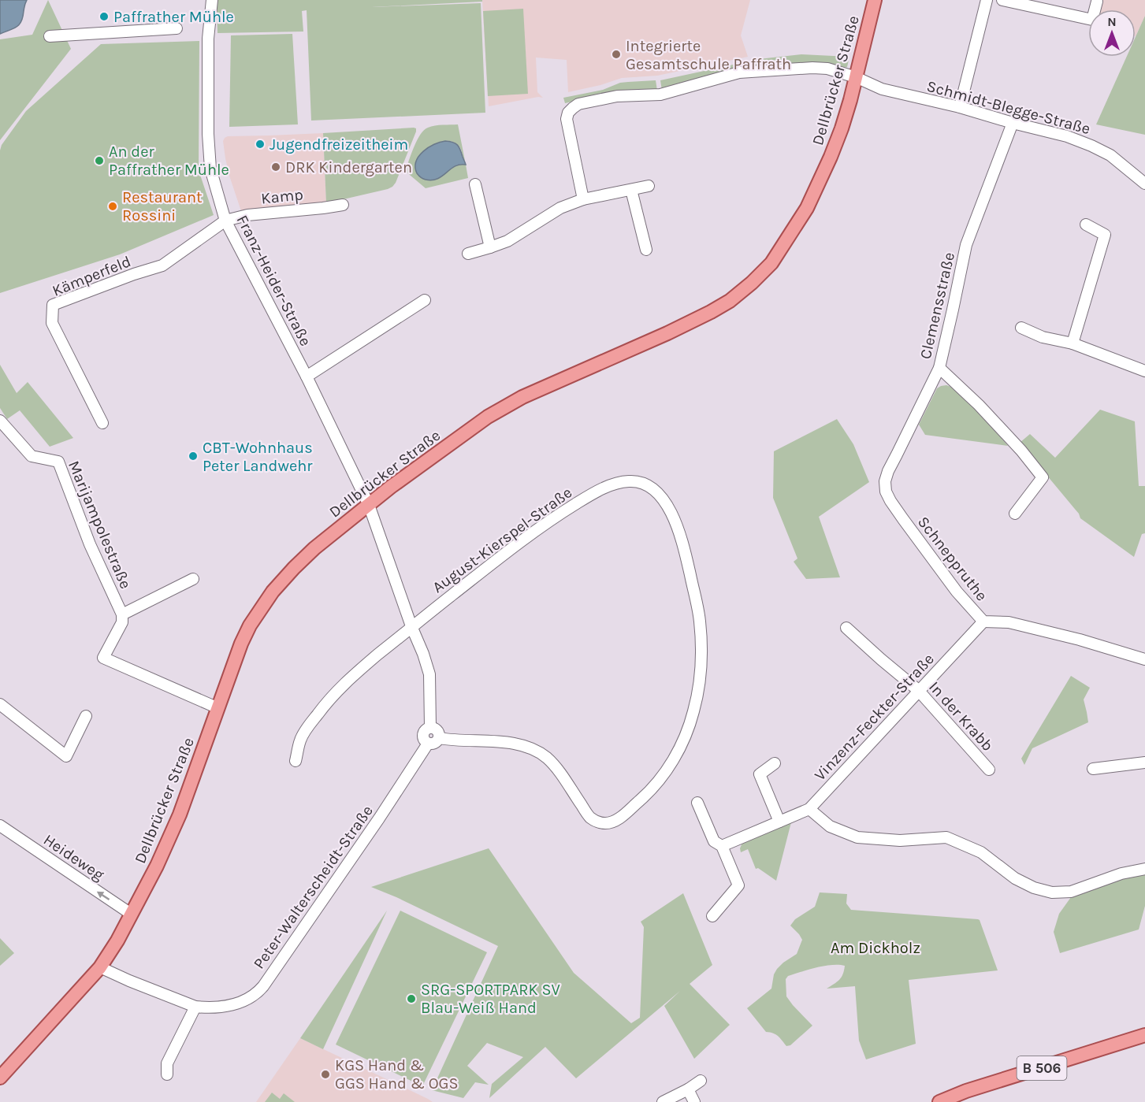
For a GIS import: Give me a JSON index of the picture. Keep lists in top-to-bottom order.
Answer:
{
  "streets": {
    "main road": ["Dellbrücker Straße", "B 506"],
    "street": [
      "Schmidt-Blegge-Straße",
      "Kamp",
      "Kämperfeld",
      "Franz-Heider-Straße",
      "Clemensstraße",
      "Marijampolestraße",
      "August-Kierspel-Straße",
      "Schneppruthe",
      "In der Krabb",
      "Vinzenz-Feckter-Straße",
      "Heideweg",
      "Peter-Walterscheidt-Straße"
    ]
  },
  "crossings": [
    ["Dellbrücker Straße", "Schmidt-Blegge-Straße"],
    ["Dellbrücker Straße", "Franz-Heider-Straße"],
    ["Dellbrücker Straße", "Heideweg"],
    ["Dellbrücker Straße", "Peter-Walterscheidt-Straße"],
    ["Schmidt-Blegge-Straße", "Clemensstraße"],
    ["Kamp", "Kämperfeld"],
    ["Kamp", "Franz-Heider-Straße"],
    ["Kämperfeld", "Franz-Heider-Straße"],
    ["Franz-Heider-Straße", "Peter-Walterscheidt-Straße"],
    ["Clemensstraße", "Schneppruthe"],
    ["August-Kierspel-Straße", "Peter-Walterscheidt-Straße"],
    ["Schneppruthe", "Vinzenz-Feckter-Straße"],
    ["In der Krabb", "Vinzenz-Feckter-Straße"]
  ],
  "one_way": ["Heideweg"],
  "parks": ["Am Dickholz"],
  "places": [
    "Paffrather Mühle",
    "Integrierte Gesamtschule Paffrath",
    "Jugendfreizeitheim",
    "An der Paffrather Mühle",
    "DRK Kindergarten",
    "Restaurant Rossini",
    "CBT-Wohnhaus Peter Landwehr",
    "SRG-SPORTPARK SV Blau-Weiß Hand",
    "KGS Hand & GGS Hand & OGS"
  ],
  "north": "top"
}
